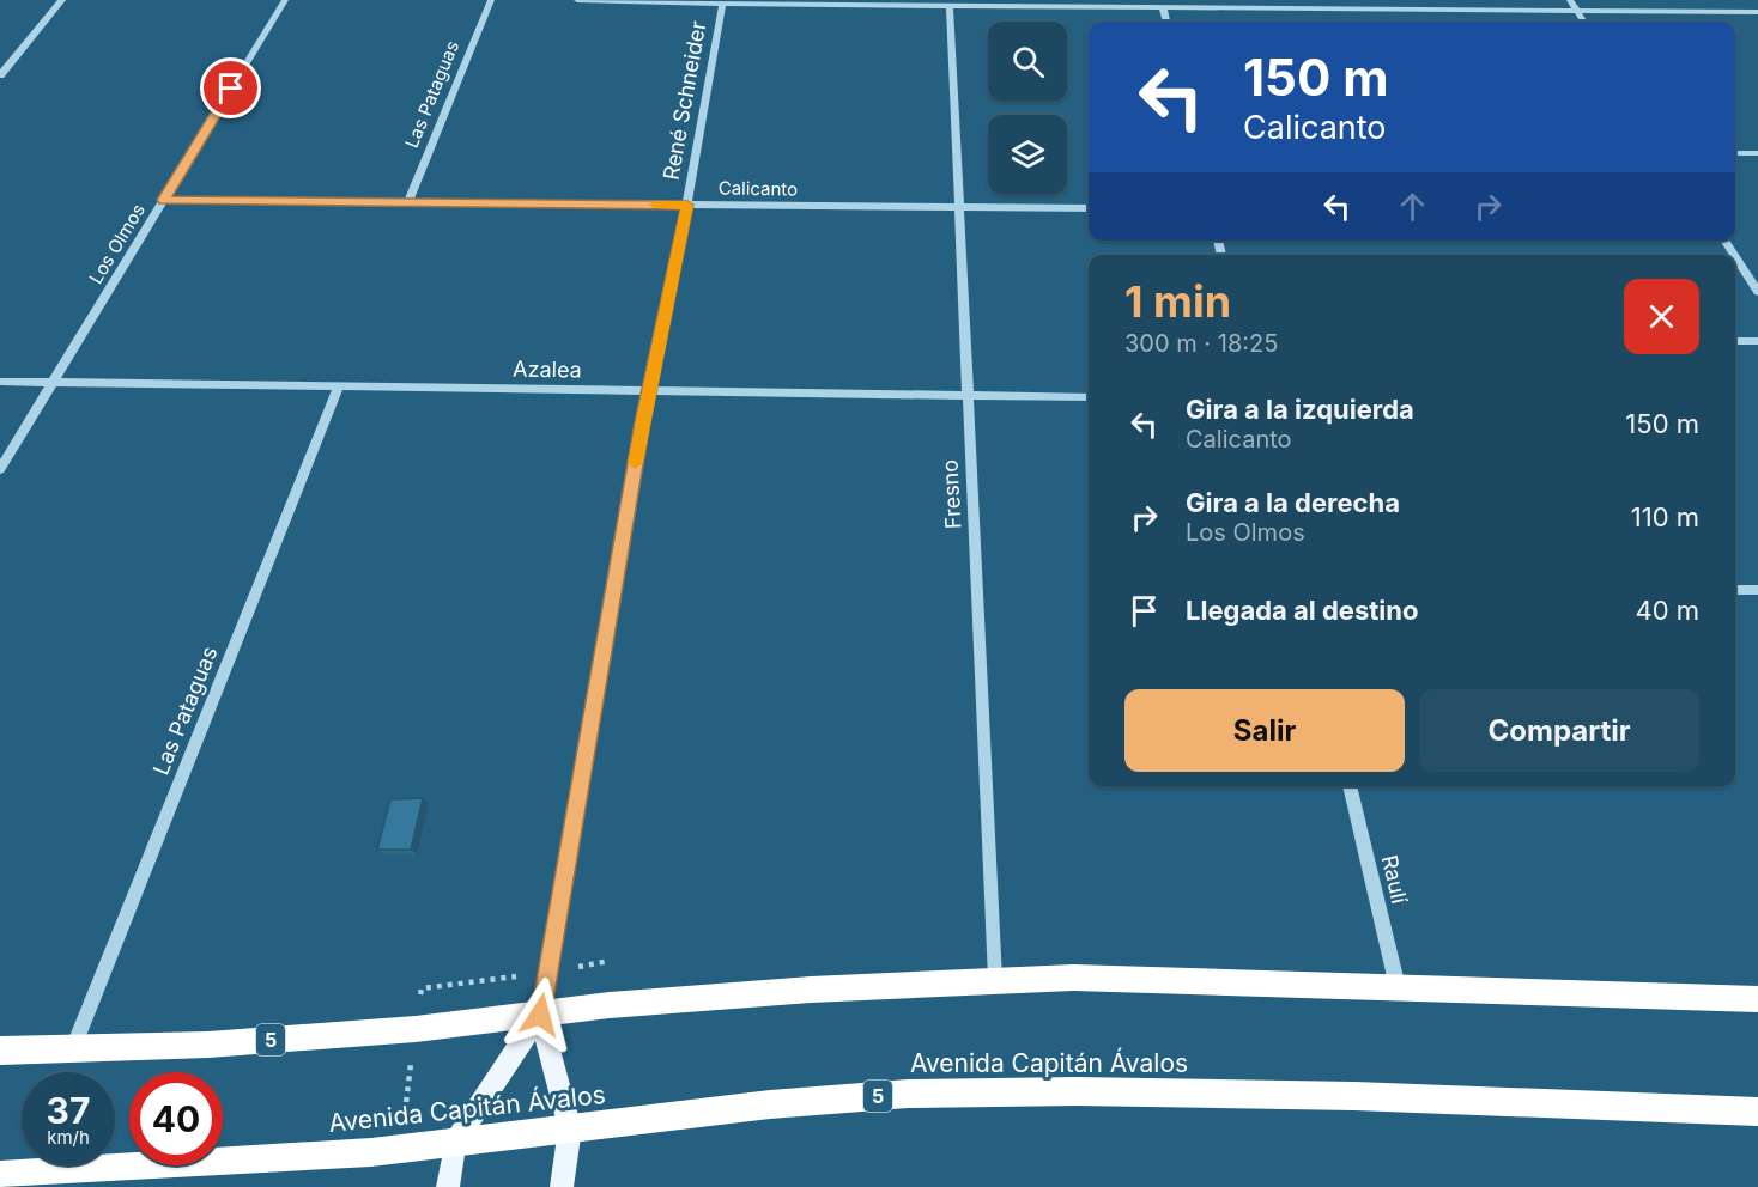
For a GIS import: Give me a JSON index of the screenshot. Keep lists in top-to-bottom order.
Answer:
{
  "streets": {
    "highway": ["5", "Avenida Capitán Ávalos"],
    "street": [
      "Las Pataguas",
      "René Schneider",
      "Calicanto",
      "Los Olmos",
      "Azalea",
      "Fresno",
      "Raulí"
    ]
  },
  "crossings": [
    ["Las Pataguas", "Calicanto"],
    ["Las Pataguas", "Azalea"],
    ["Las Pataguas", "5"],
    ["René Schneider", "Calicanto"],
    ["René Schneider", "Azalea"],
    ["René Schneider", "5"],
    ["Calicanto", "Los Olmos"],
    ["Calicanto", "Fresno"],
    ["Los Olmos", "Azalea"],
    ["Azalea", "Fresno"],
    ["Fresno", "5"],
    ["Raulí", "5"]
  ],
  "page": {
    "turn": ["150 m", "Calicanto"],
    "heading": ["1 min", "300 m · 18:25"],
    "list": [
      {
        "name": "Gira a la izquierda",
        "note": "Calicanto",
        "value": "150 m"
      },
      {
        "name": "Gira a la derecha",
        "note": "Los Olmos",
        "value": "110 m"
      },
      {
        "name": "Llegada al destino",
        "value": "40 m"
      }
    ],
    "buttons": ["Salir", "Compartir"],
    "speed": "37 km/h",
    "limit": "40"
  }
}
